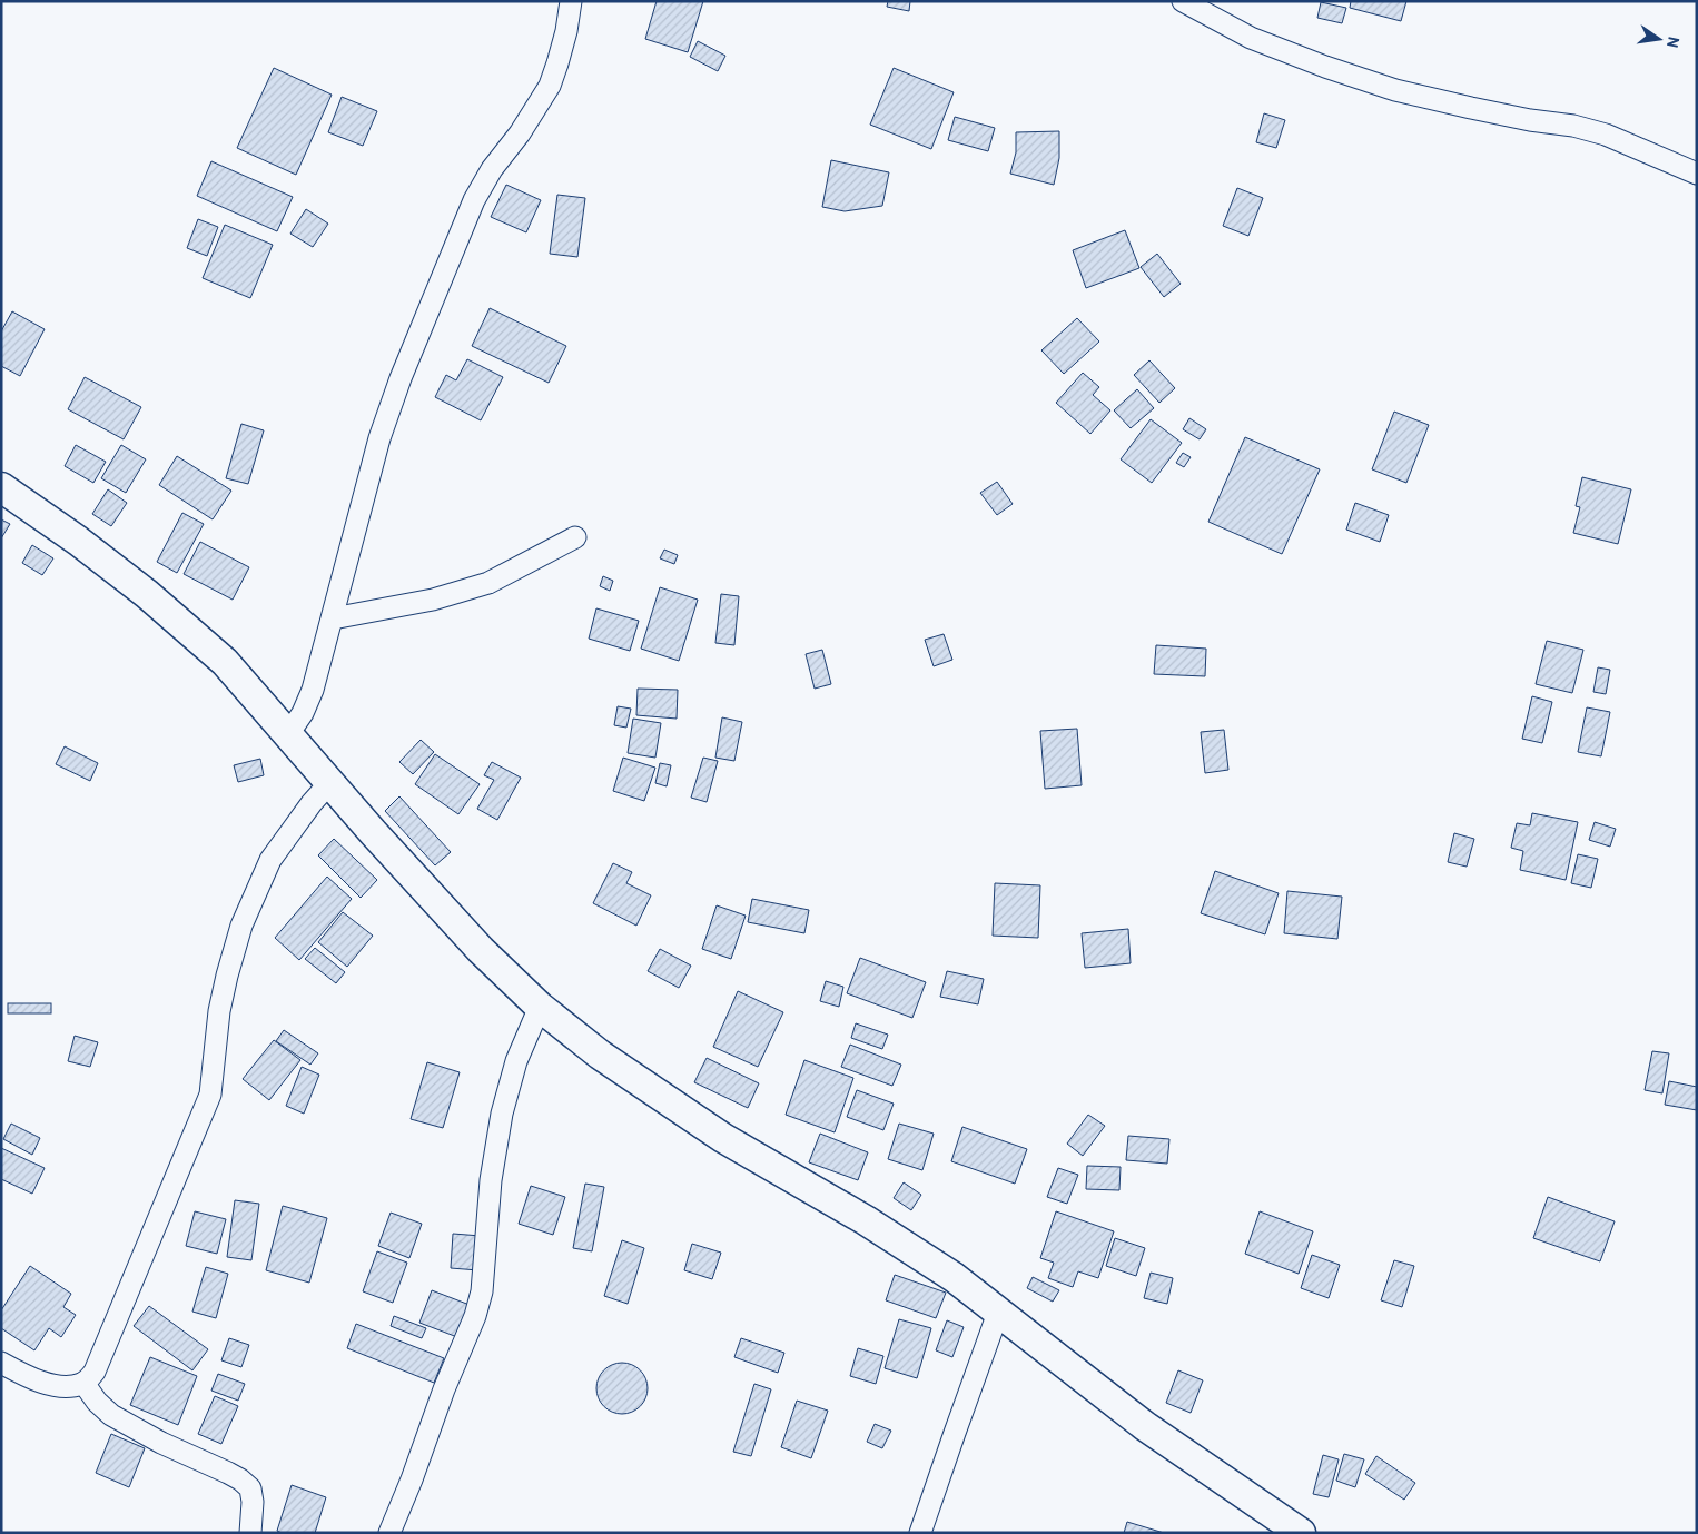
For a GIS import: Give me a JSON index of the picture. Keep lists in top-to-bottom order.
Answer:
{
  "north": "right"
}
